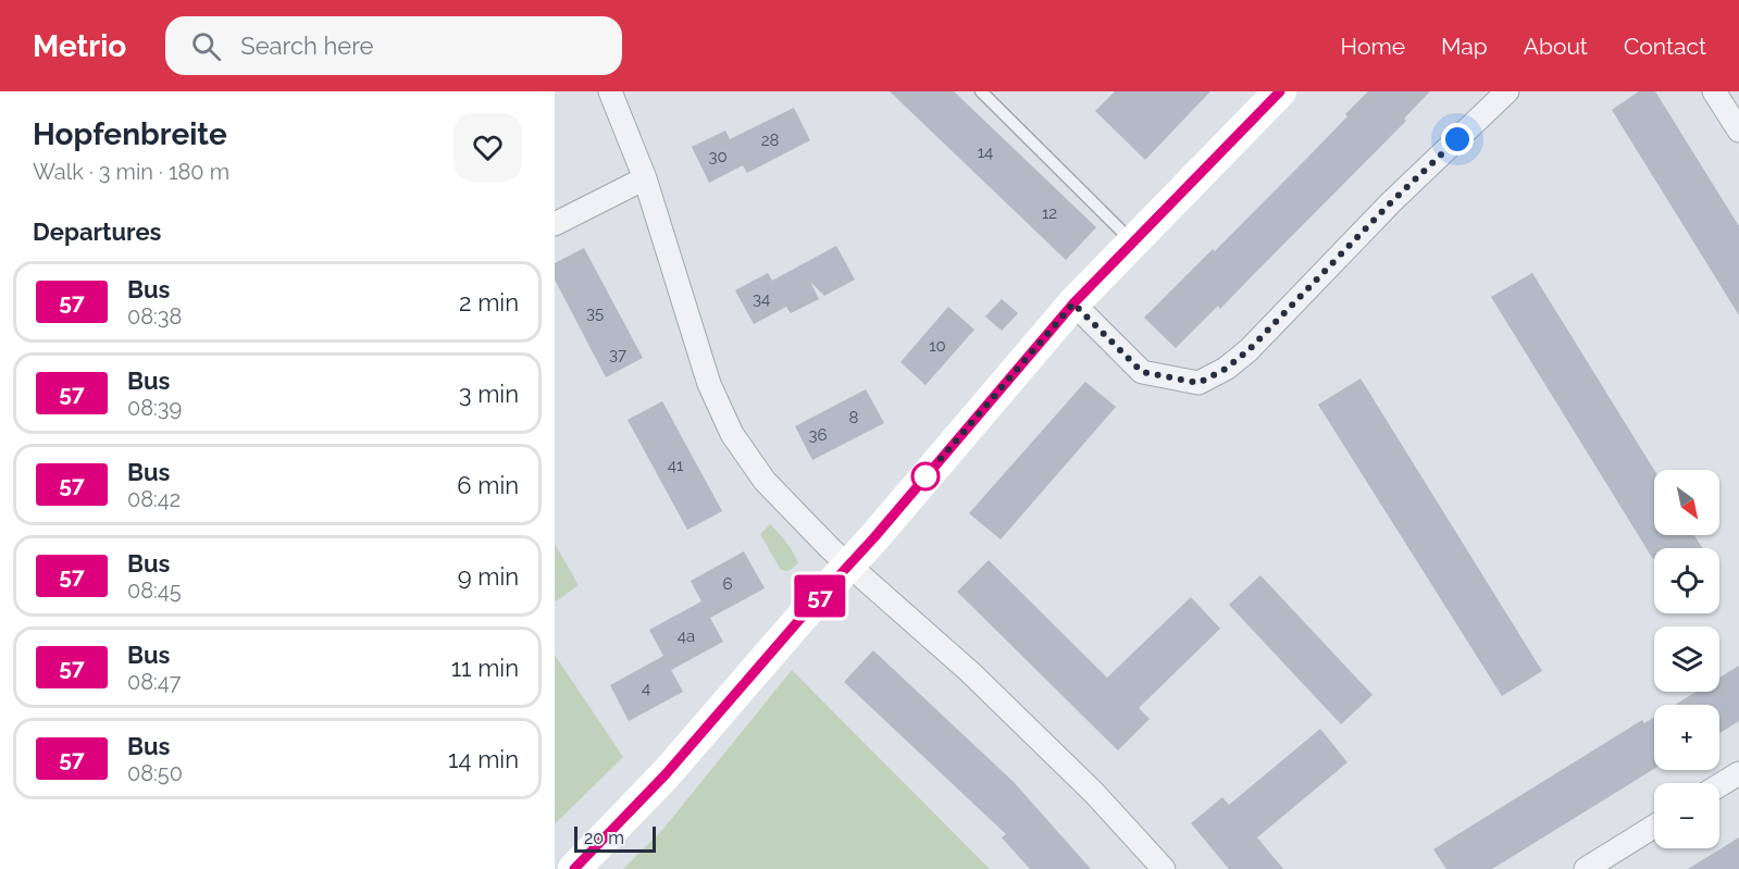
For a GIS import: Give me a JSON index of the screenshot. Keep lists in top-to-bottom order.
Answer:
{
  "lines": ["bus line 57"],
  "house_numbers": [
    "28",
    "14",
    "30",
    "12",
    "34",
    "35",
    "10",
    "37",
    "8",
    "36",
    "41",
    "6",
    "4a",
    "4"
  ],
  "scale_bar": "20 m",
  "north": "bottom right",
  "page": {
    "header": "Metrio",
    "search": "Search here",
    "nav": [
      "Home",
      "Map",
      "About",
      "Contact"
    ],
    "heading": [
      ["Hopfenbreite", "Walk · 3 min · 180 m"],
      "Departures"
    ],
    "on_map": "57",
    "list": [
      {
        "mark": "57",
        "name": "Bus",
        "note": "08:38",
        "value": "2 min"
      },
      {
        "mark": "57",
        "name": "Bus",
        "note": "08:39",
        "value": "3 min"
      },
      {
        "mark": "57",
        "name": "Bus",
        "note": "08:42",
        "value": "6 min"
      },
      {
        "mark": "57",
        "name": "Bus",
        "note": "08:45",
        "value": "9 min"
      },
      {
        "mark": "57",
        "name": "Bus",
        "note": "08:47",
        "value": "11 min"
      },
      {
        "mark": "57",
        "name": "Bus",
        "note": "08:50",
        "value": "14 min"
      }
    ],
    "map_buttons": ["+", "−"],
    "scale": "20 m"
  }
}
